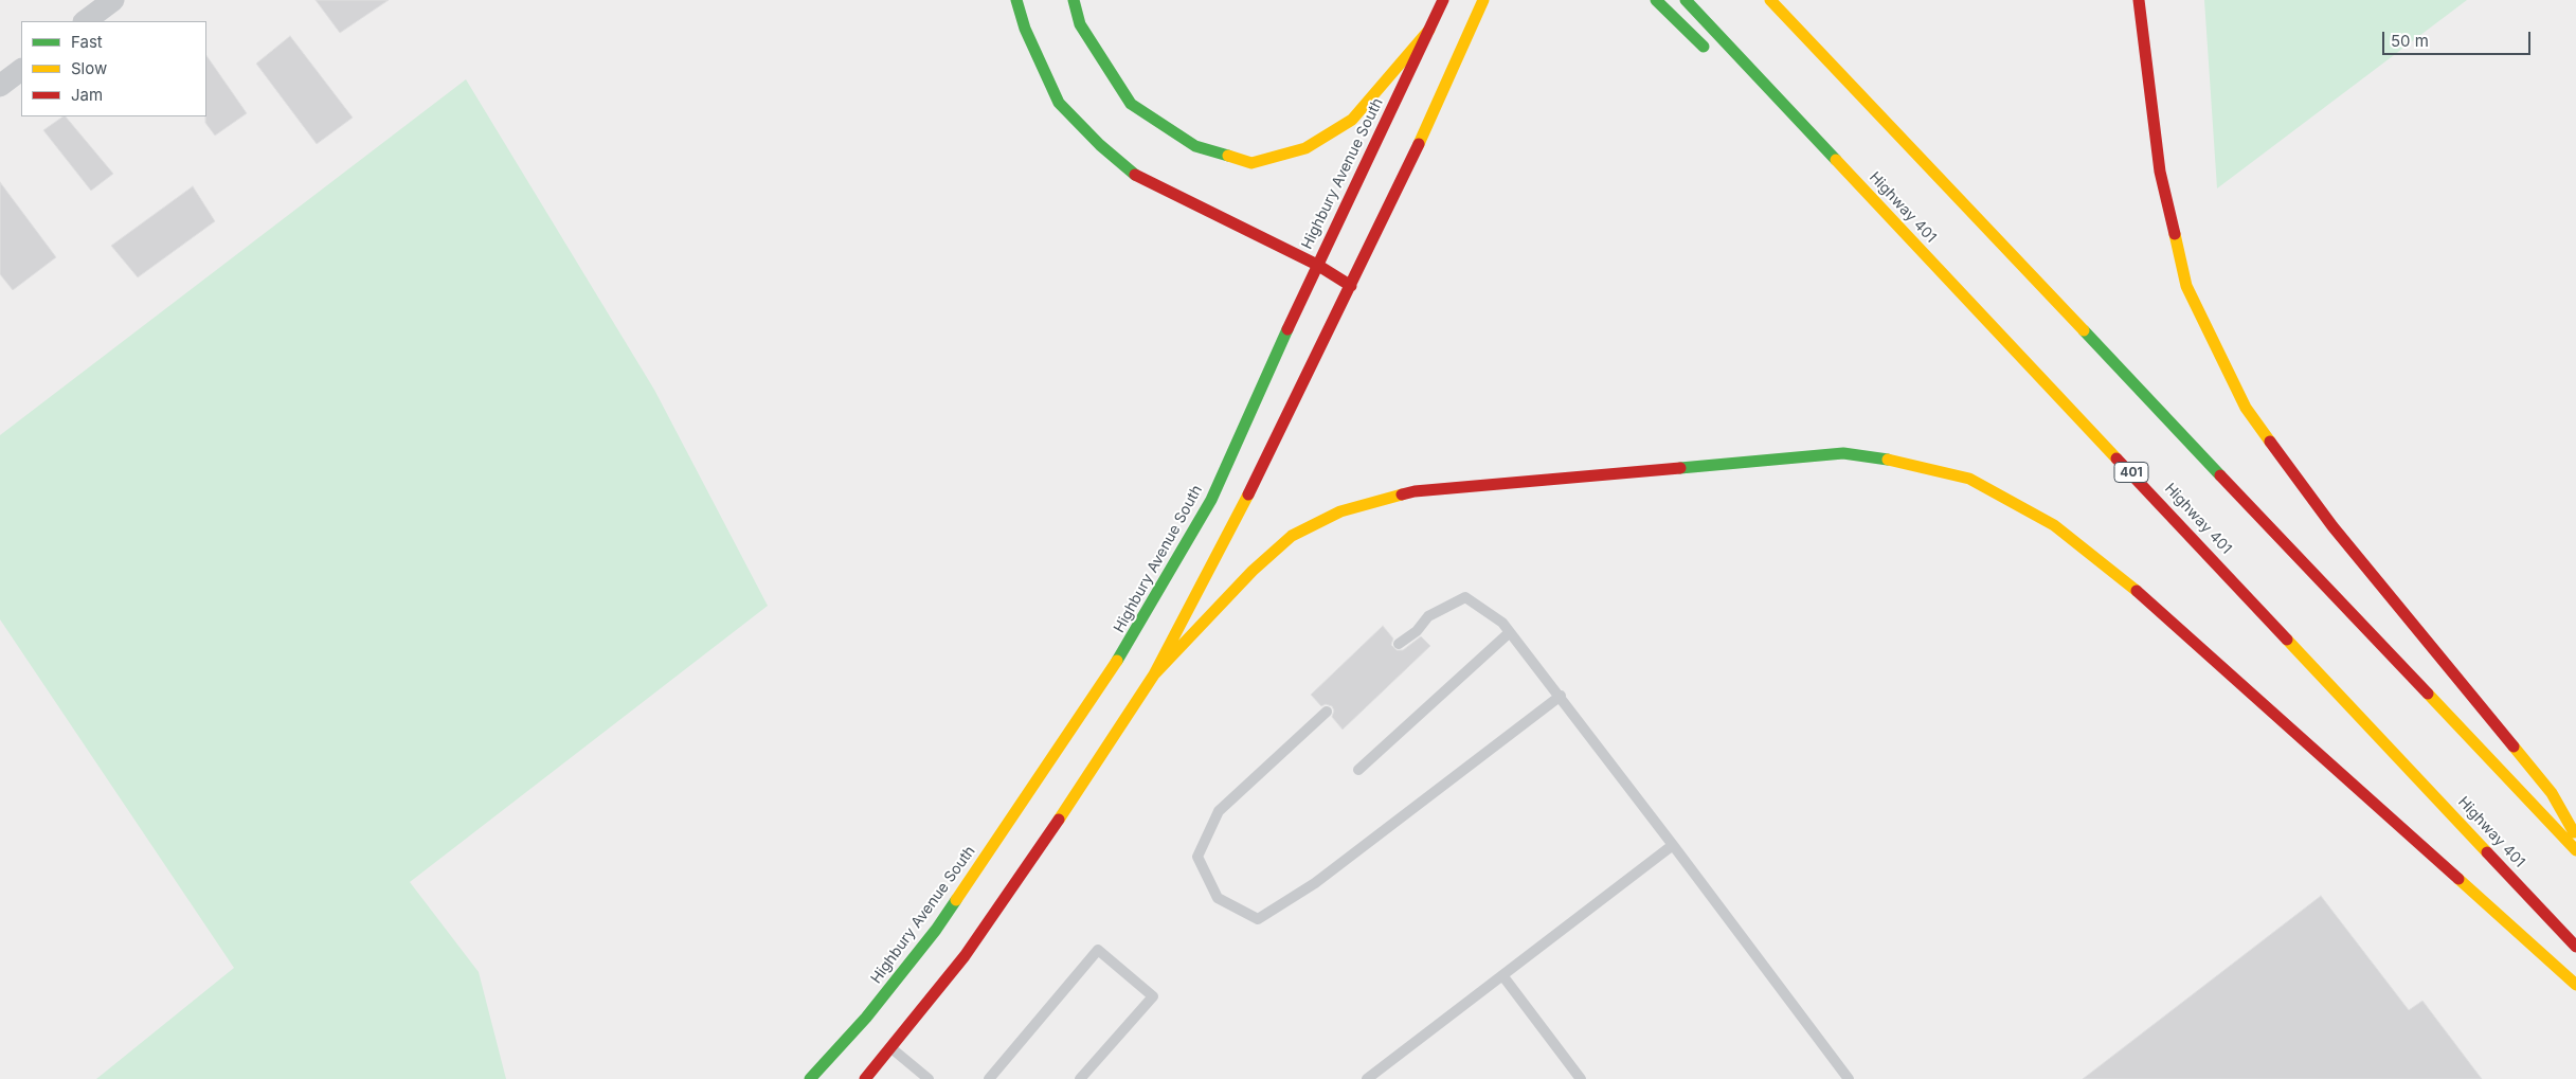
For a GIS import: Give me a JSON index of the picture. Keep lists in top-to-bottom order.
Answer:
{
  "streets": {
    "main road": ["Highbury Avenue South", "Highway 401", "401"]
  },
  "legend": ["Fast", "Slow", "Jam"],
  "scale_bar": "50 m"
}
